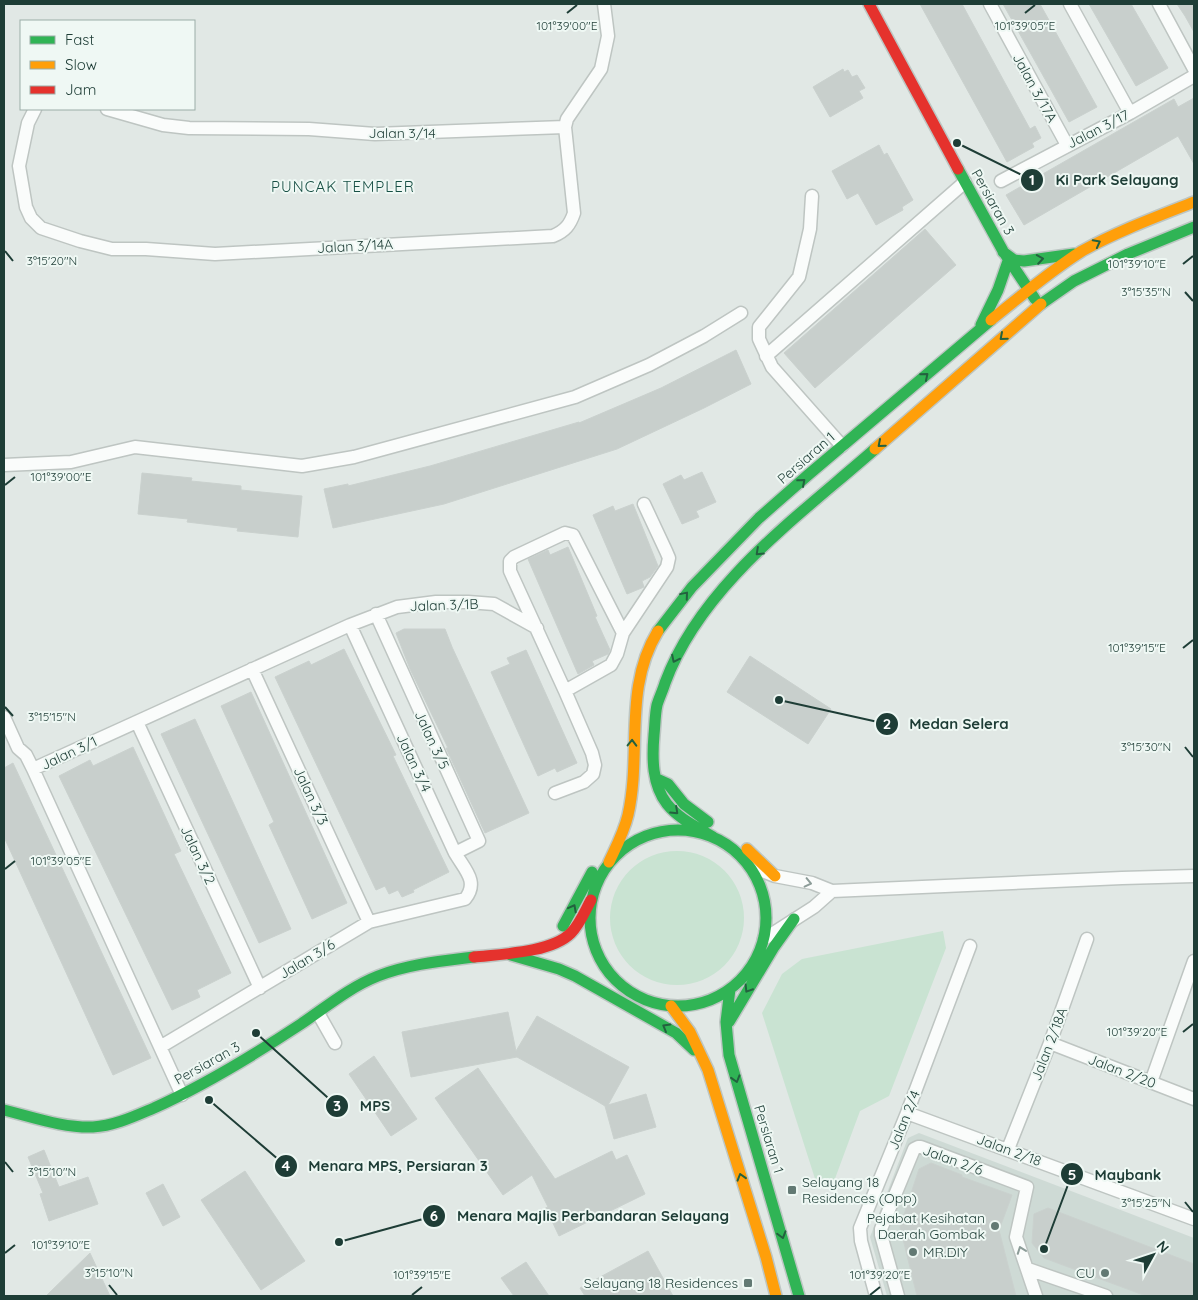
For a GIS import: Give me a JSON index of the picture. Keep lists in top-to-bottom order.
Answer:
{
  "streets": {
    "main road": ["Persiaran 3", "Persiaran 1"],
    "street": [
      "Jalan 3/17A",
      "Jalan 3/17",
      "Jalan 3/14",
      "Jalan 3/14A",
      "Jalan 3/1B",
      "Jalan 3/5",
      "Jalan 3/1",
      "Jalan 3/4",
      "Jalan 3/3",
      "Jalan 3/2",
      "Jalan 3/6",
      "Jalan 2/18A",
      "Jalan 2/20",
      "Jalan 2/4",
      "Jalan 2/18",
      "Jalan 2/6"
    ]
  },
  "crossings": [
    ["Jalan 3/17A", "Jalan 3/17"],
    ["Jalan 3/14", "Jalan 3/14A"],
    ["Persiaran 3", "Persiaran 1"],
    ["Persiaran 3", "Jalan 3/1"],
    ["Jalan 3/1B", "Jalan 3/5"],
    ["Jalan 3/1B", "Jalan 3/1"],
    ["Jalan 3/5", "Jalan 3/1"],
    ["Jalan 3/5", "Jalan 3/4"],
    ["Jalan 3/1", "Jalan 3/4"],
    ["Jalan 3/1", "Jalan 3/3"],
    ["Jalan 3/1", "Jalan 3/2"],
    ["Jalan 3/1", "Jalan 3/6"],
    ["Jalan 3/4", "Jalan 3/6"],
    ["Jalan 3/3", "Jalan 3/6"],
    ["Jalan 3/2", "Jalan 3/6"],
    ["Jalan 2/18A", "Jalan 2/20"],
    ["Jalan 2/18A", "Jalan 2/18"],
    ["Jalan 2/4", "Jalan 2/18"]
  ],
  "districts": ["PUNCAK TEMPLER"],
  "places": {
    "other": [
      "Ki Park Selayang",
      "Medan Selera",
      "MPS",
      "Menara MPS, Persiaran 3",
      "Pejabat Kesihatan Daerah Gombak",
      "Menara Majlis Perbandaran Selayang",
      "Maybank",
      "MR.DIY",
      "CU"
    ],
    "transit": ["Selayang 18 Residences (Opp)", "Selayang 18 Residences"]
  },
  "legend": ["Fast", "Slow", "Jam"],
  "north": "top right",
  "coordinates": [
    "101°39'00\"E",
    "101°39'05\"E",
    "3°15'20\"N",
    "101°39'10\"E",
    "3°15'35\"N",
    "101°39'15\"E",
    "3°15'15\"N",
    "3°15'30\"N",
    "101°39'20\"E",
    "3°15'10\"N",
    "3°15'25\"N"
  ]
}
